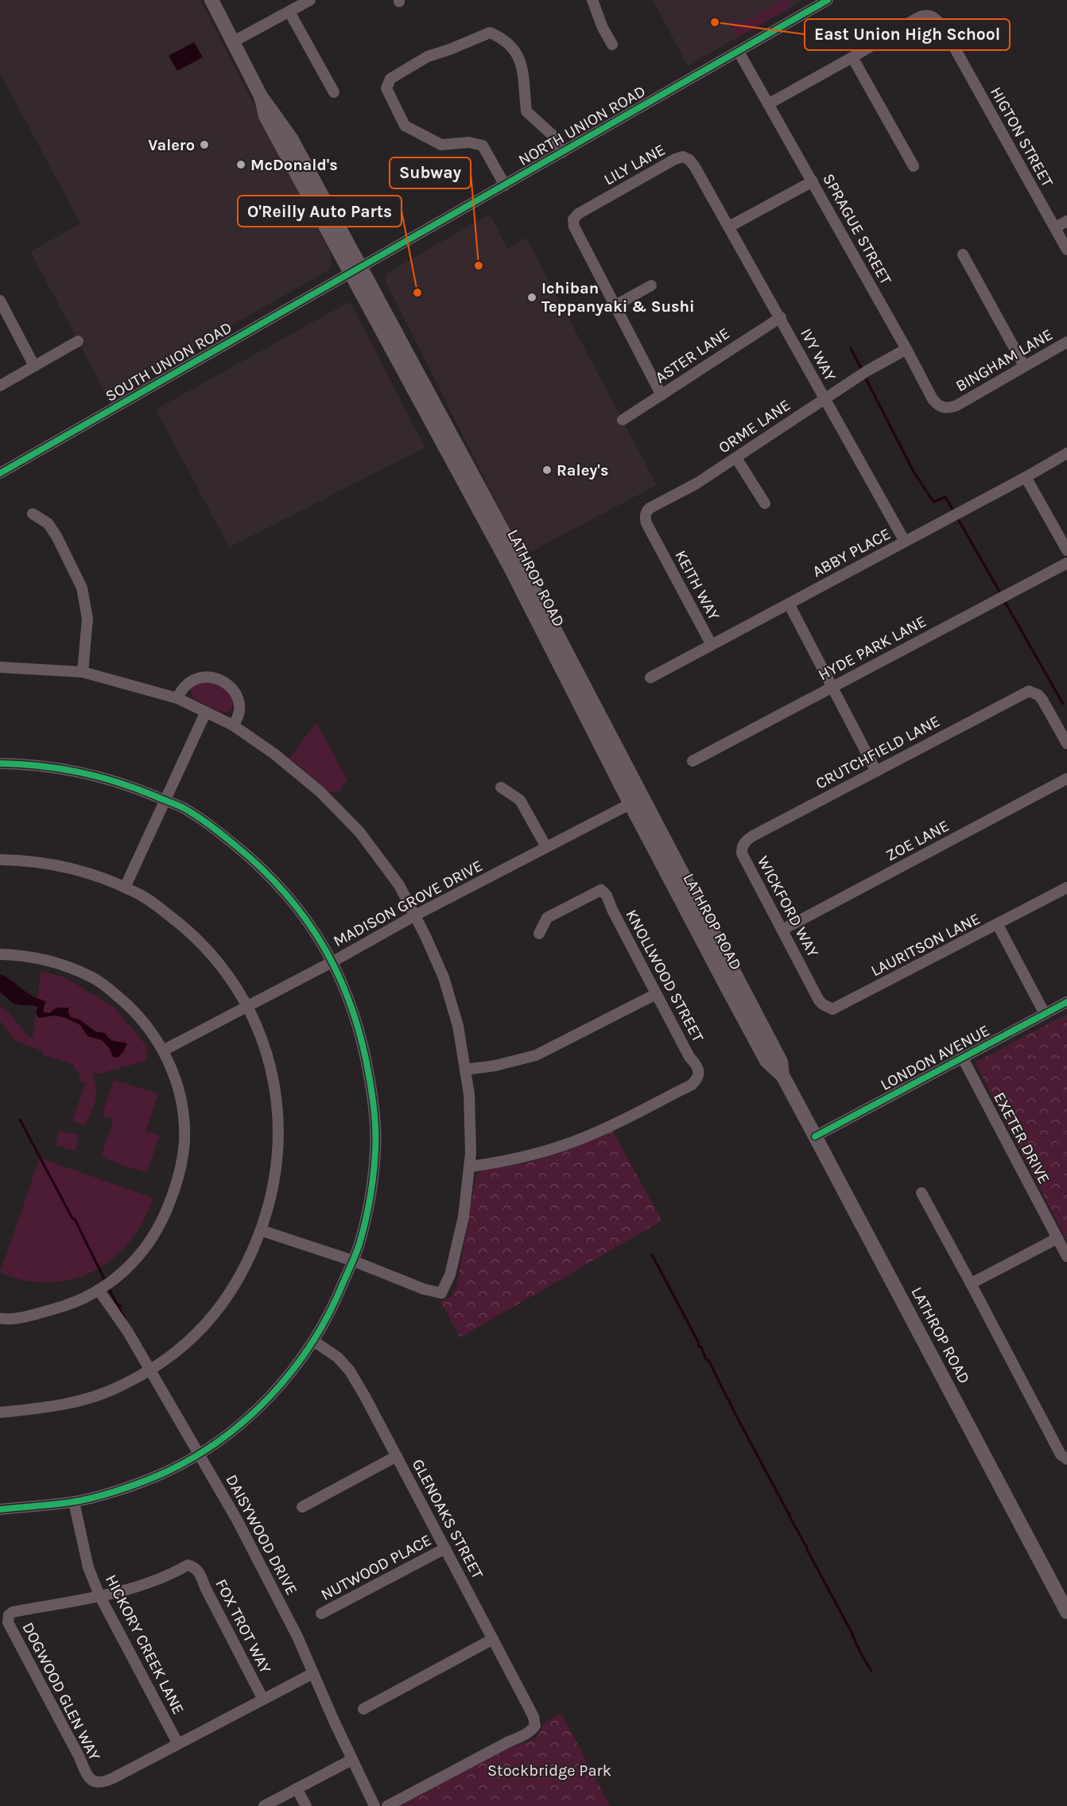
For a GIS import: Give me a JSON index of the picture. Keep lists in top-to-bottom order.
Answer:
{
  "streets": {
    "main road": ["LATHROP ROAD"],
    "street": [
      "NORTH UNION ROAD",
      "HIGTON STREET",
      "LILY LANE",
      "SPRAGUE STREET",
      "IVY WAY",
      "ASTER LANE",
      "BINGHAM LANE",
      "SOUTH UNION ROAD",
      "ORME LANE",
      "ABBY PLACE",
      "KEITH WAY",
      "HYDE PARK LANE",
      "CRUTCHFIELD LANE",
      "ZOE LANE",
      "MADISON GROVE DRIVE",
      "WICKFORD WAY",
      "LAURITSON LANE",
      "KNOLLWOOD STREET",
      "LONDON AVENUE",
      "EXETER DRIVE",
      "GLENOAKS STREET",
      "DAISYWOOD DRIVE",
      "NUTWOOD PLACE",
      "FOX TROT WAY",
      "HICKORY CREEK LANE",
      "DOGWOOD GLEN WAY"
    ]
  },
  "crossings": [
    ["NORTH UNION ROAD", "SPRAGUE STREET"],
    ["NORTH UNION ROAD", "SOUTH UNION ROAD"],
    ["NORTH UNION ROAD", "LATHROP ROAD"],
    ["LILY LANE", "IVY WAY"],
    ["SPRAGUE STREET", "BINGHAM LANE"],
    ["SPRAGUE STREET", "ORME LANE"],
    ["IVY WAY", "ASTER LANE"],
    ["IVY WAY", "ORME LANE"],
    ["IVY WAY", "ABBY PLACE"],
    ["SOUTH UNION ROAD", "LATHROP ROAD"],
    ["ORME LANE", "KEITH WAY"],
    ["ABBY PLACE", "KEITH WAY"],
    ["LATHROP ROAD", "MADISON GROVE DRIVE"],
    ["LATHROP ROAD", "LONDON AVENUE"],
    ["CRUTCHFIELD LANE", "WICKFORD WAY"],
    ["ZOE LANE", "WICKFORD WAY"],
    ["WICKFORD WAY", "LAURITSON LANE"],
    ["LONDON AVENUE", "EXETER DRIVE"],
    ["GLENOAKS STREET", "NUTWOOD PLACE"],
    ["FOX TROT WAY", "HICKORY CREEK LANE"],
    ["FOX TROT WAY", "DOGWOOD GLEN WAY"],
    ["HICKORY CREEK LANE", "DOGWOOD GLEN WAY"]
  ],
  "parks": ["Stockbridge Park"],
  "places": [
    "East Union High School",
    "Valero",
    "McDonald's",
    "Subway",
    "O'Reilly Auto Parts",
    "Ichiban Teppanyaki & Sushi",
    "Raley's"
  ]
}
